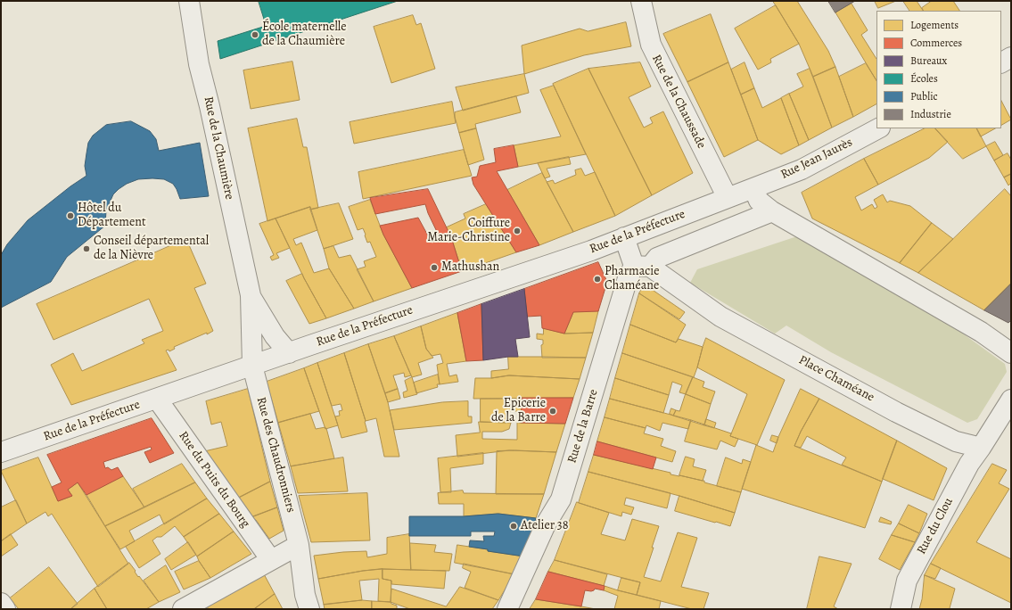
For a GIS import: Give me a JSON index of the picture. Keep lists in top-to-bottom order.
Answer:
{
  "streets": {
    "street": [
      "Rue de la Chaussade",
      "Rue de la Chaumière",
      "Rue Jean Jaurès",
      "Rue de la Préfecture",
      "Place Chaméane",
      "Rue de la Barre",
      "Rue des Chaudronniers",
      "Rue du Puits du Bourg",
      "Rue du Clou"
    ]
  },
  "crossings": [
    ["Rue de la Chaussade", "Rue de la Préfecture"],
    ["Rue de la Chaumière", "Rue de la Préfecture"],
    ["Rue de la Chaumière", "Rue des Chaudronniers"],
    ["Rue de la Préfecture", "Rue des Chaudronniers"],
    ["Rue de la Préfecture", "Rue du Puits du Bourg"],
    ["Place Chaméane", "Rue de la Barre"],
    ["Place Chaméane", "Rue du Clou"]
  ],
  "places": [
    "École maternelle de la Chaumière",
    "Hôtel du Département",
    "Coiffure Marie-Christine",
    "Conseil départemental de la Nièvre",
    "Mathushan",
    "Pharmacie Chaméane",
    "Epicerie de la Barre",
    "Atelier 38"
  ],
  "legend": [
    "Logements",
    "Commerces",
    "Bureaux",
    "Écoles",
    "Public",
    "Industrie"
  ]
}
